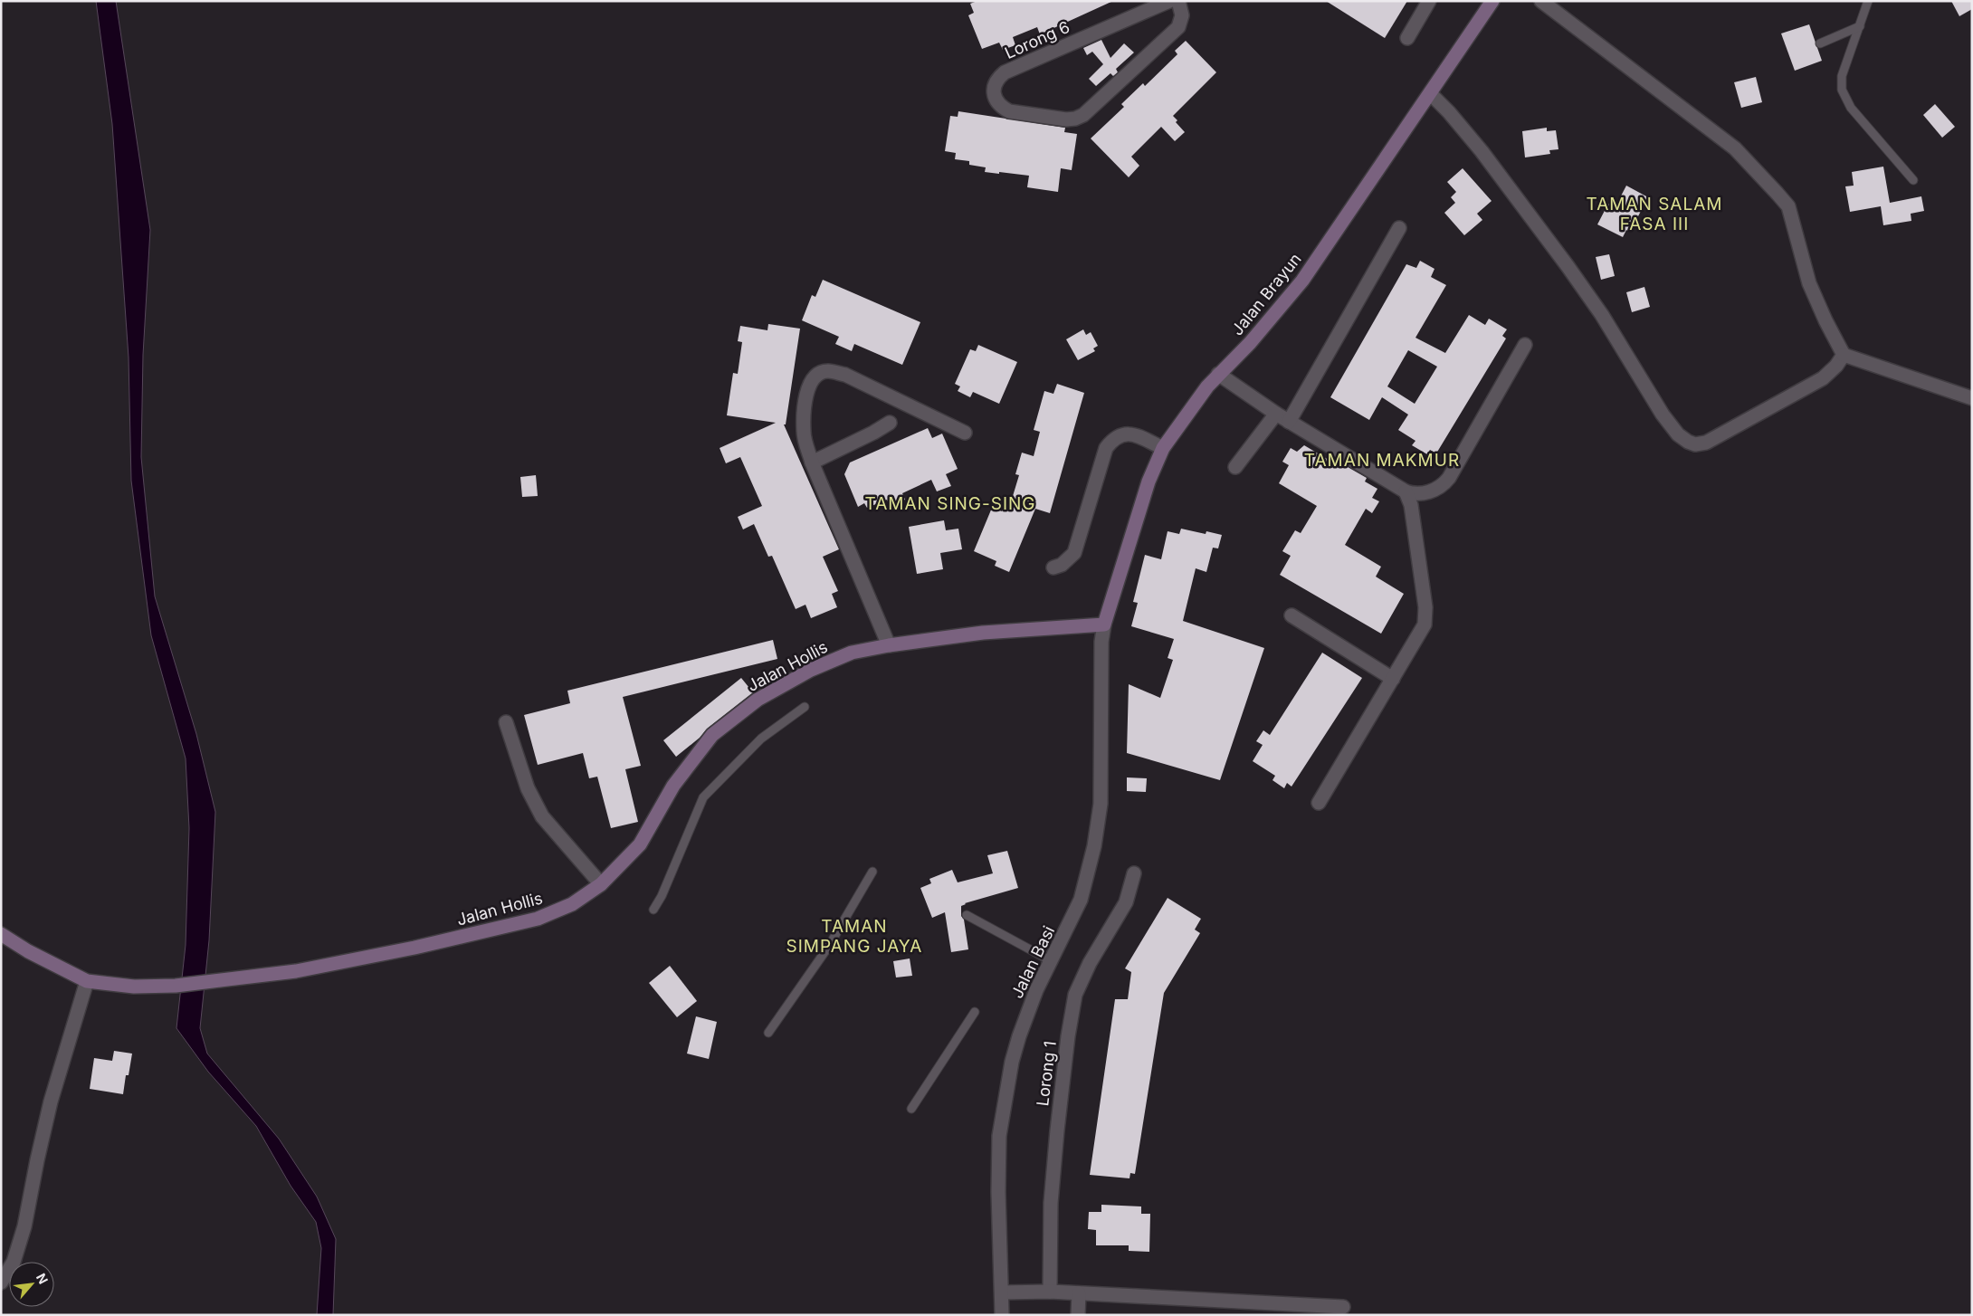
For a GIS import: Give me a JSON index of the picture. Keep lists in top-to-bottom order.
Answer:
{
  "streets": {
    "main road": ["Jalan Brayun", "Jalan Hollis"],
    "street": ["Lorong 6", "Jalan Basi", "Lorong 1"]
  },
  "crossings": [
    ["Jalan Brayun", "Jalan Hollis"],
    ["Jalan Brayun", "Jalan Basi"],
    ["Jalan Hollis", "Jalan Basi"]
  ],
  "districts": [
    "TAMAN SALAM FASA III",
    "TAMAN MAKMUR",
    "TAMAN SING-SING",
    "TAMAN SIMPANG JAYA"
  ],
  "north": "top right"
}
